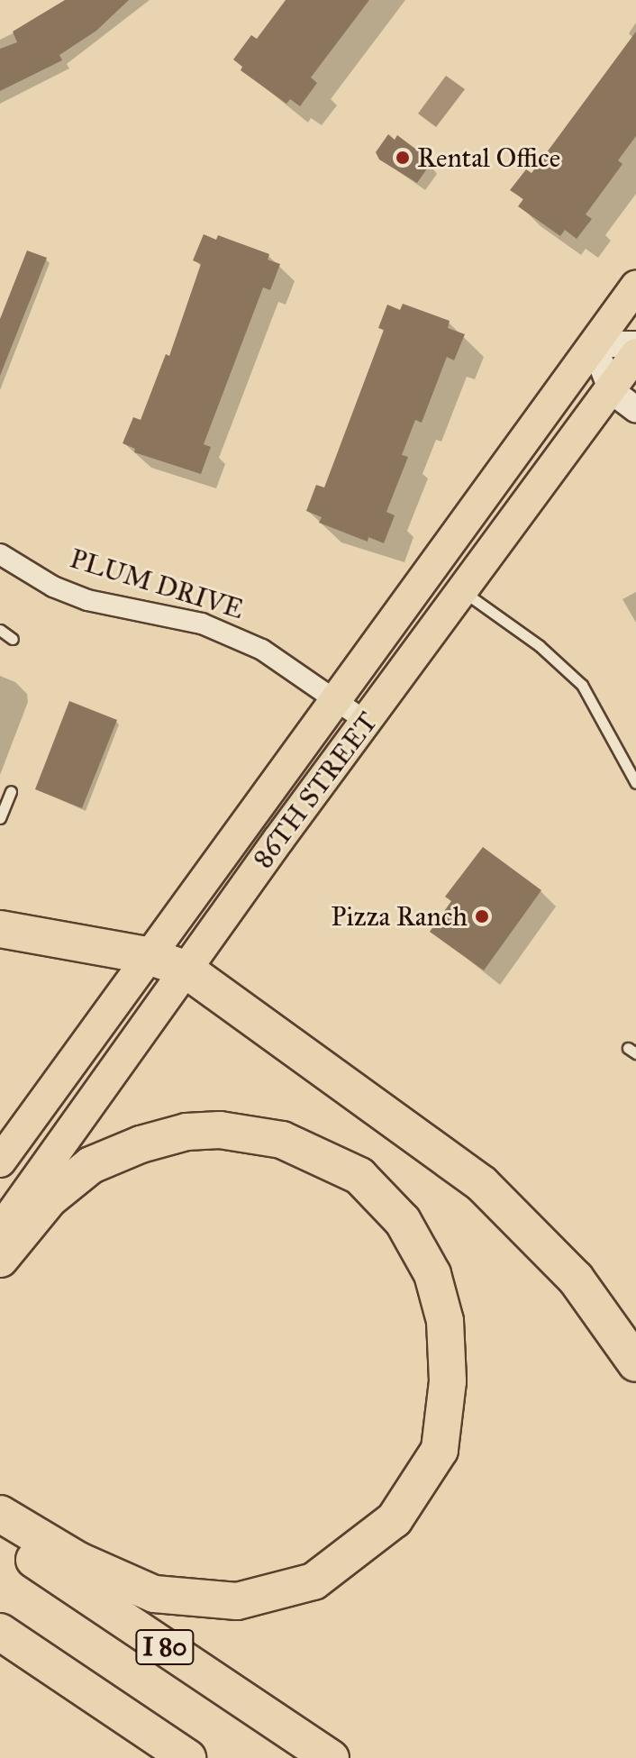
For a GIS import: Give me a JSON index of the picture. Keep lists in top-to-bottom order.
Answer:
{
  "streets": {
    "highway": ["I 80"],
    "main road": ["86TH STREET"],
    "street": ["PLUM DRIVE"]
  },
  "crossings": [
    ["PLUM DRIVE", "86TH STREET"]
  ],
  "places": ["Rental Office", "Pizza Ranch"]
}
